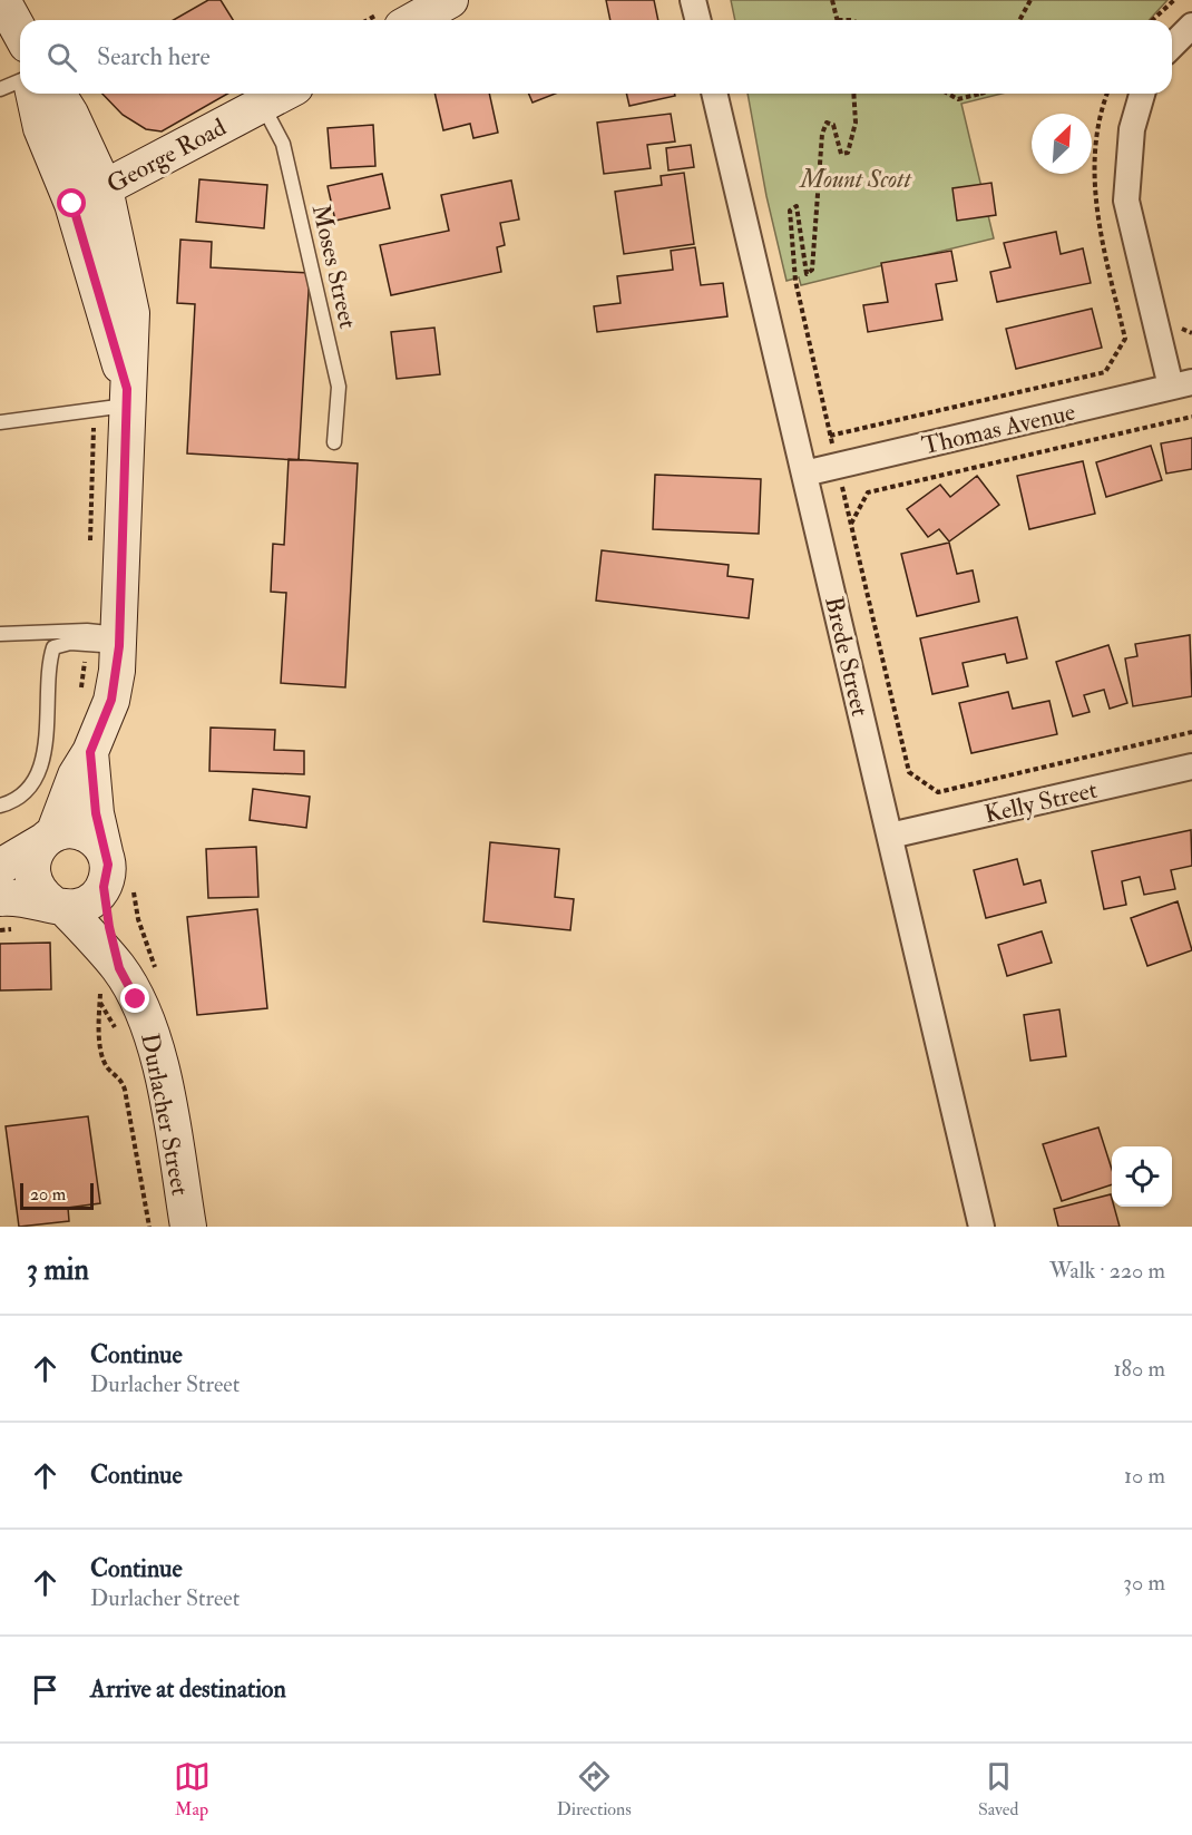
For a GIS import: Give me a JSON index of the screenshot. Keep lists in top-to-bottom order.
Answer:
{
  "streets": {
    "main road": ["George Road", "Durlacher Street"],
    "street": ["Thomas Avenue", "Brede Street", "Kelly Street"],
    "lane": ["Moses Street"]
  },
  "crossings": [
    ["George Road", "Moses Street"],
    ["Thomas Avenue", "Brede Street"],
    ["Brede Street", "Kelly Street"]
  ],
  "parks": ["Mount Scott"],
  "scale_bar": "20 m",
  "north": "top right",
  "page": {
    "search": "Search here",
    "scale": "20 m",
    "heading": ["3 min", "Walk · 220 m"],
    "list": [
      ["Continue", "Durlacher Street", "180 m"],
      ["Continue", "10 m"],
      ["Continue", "Durlacher Street", "30 m"],
      "Arrive at destination"
    ],
    "nav": ["Map", "Directions", "Saved"]
  }
}
